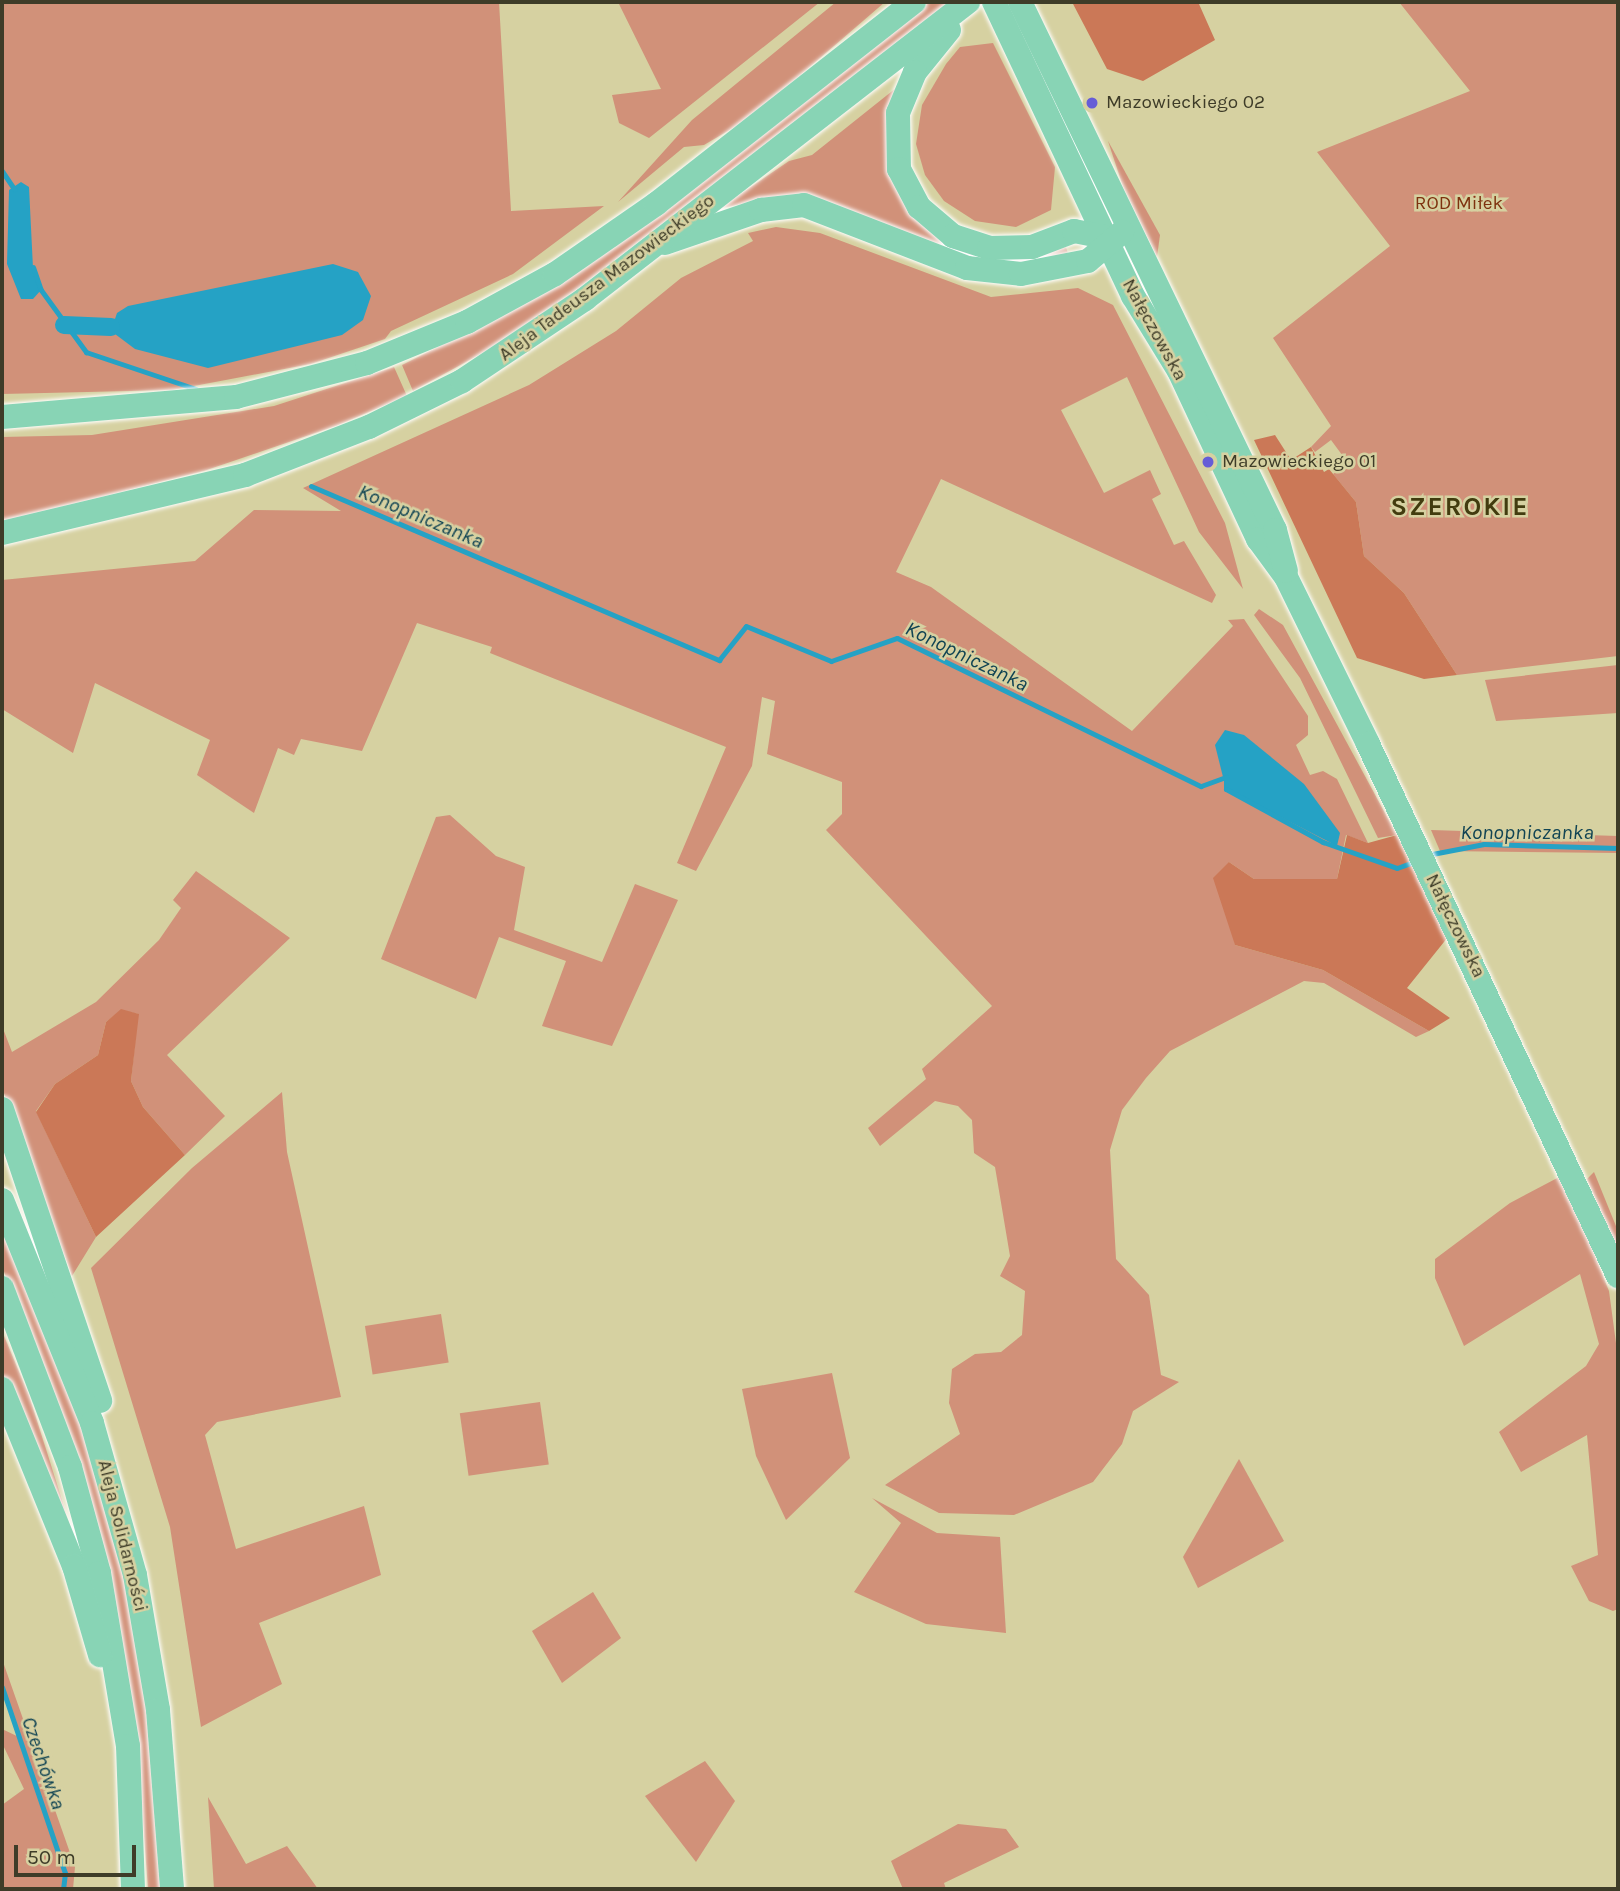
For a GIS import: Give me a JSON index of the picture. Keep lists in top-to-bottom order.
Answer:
{
  "streets": {
    "main road": ["Aleja Tadeusza Mazowieckiego", "Nałęczowska", "Aleja Solidarności"]
  },
  "districts": ["SZEROKIE"],
  "water": ["Konopniczanka", "Czechówka"],
  "parks": ["ROD Miłek"],
  "places": ["Mazowieckiego 02", "Mazowieckiego 01"],
  "scale_bar": "50 m"
}
